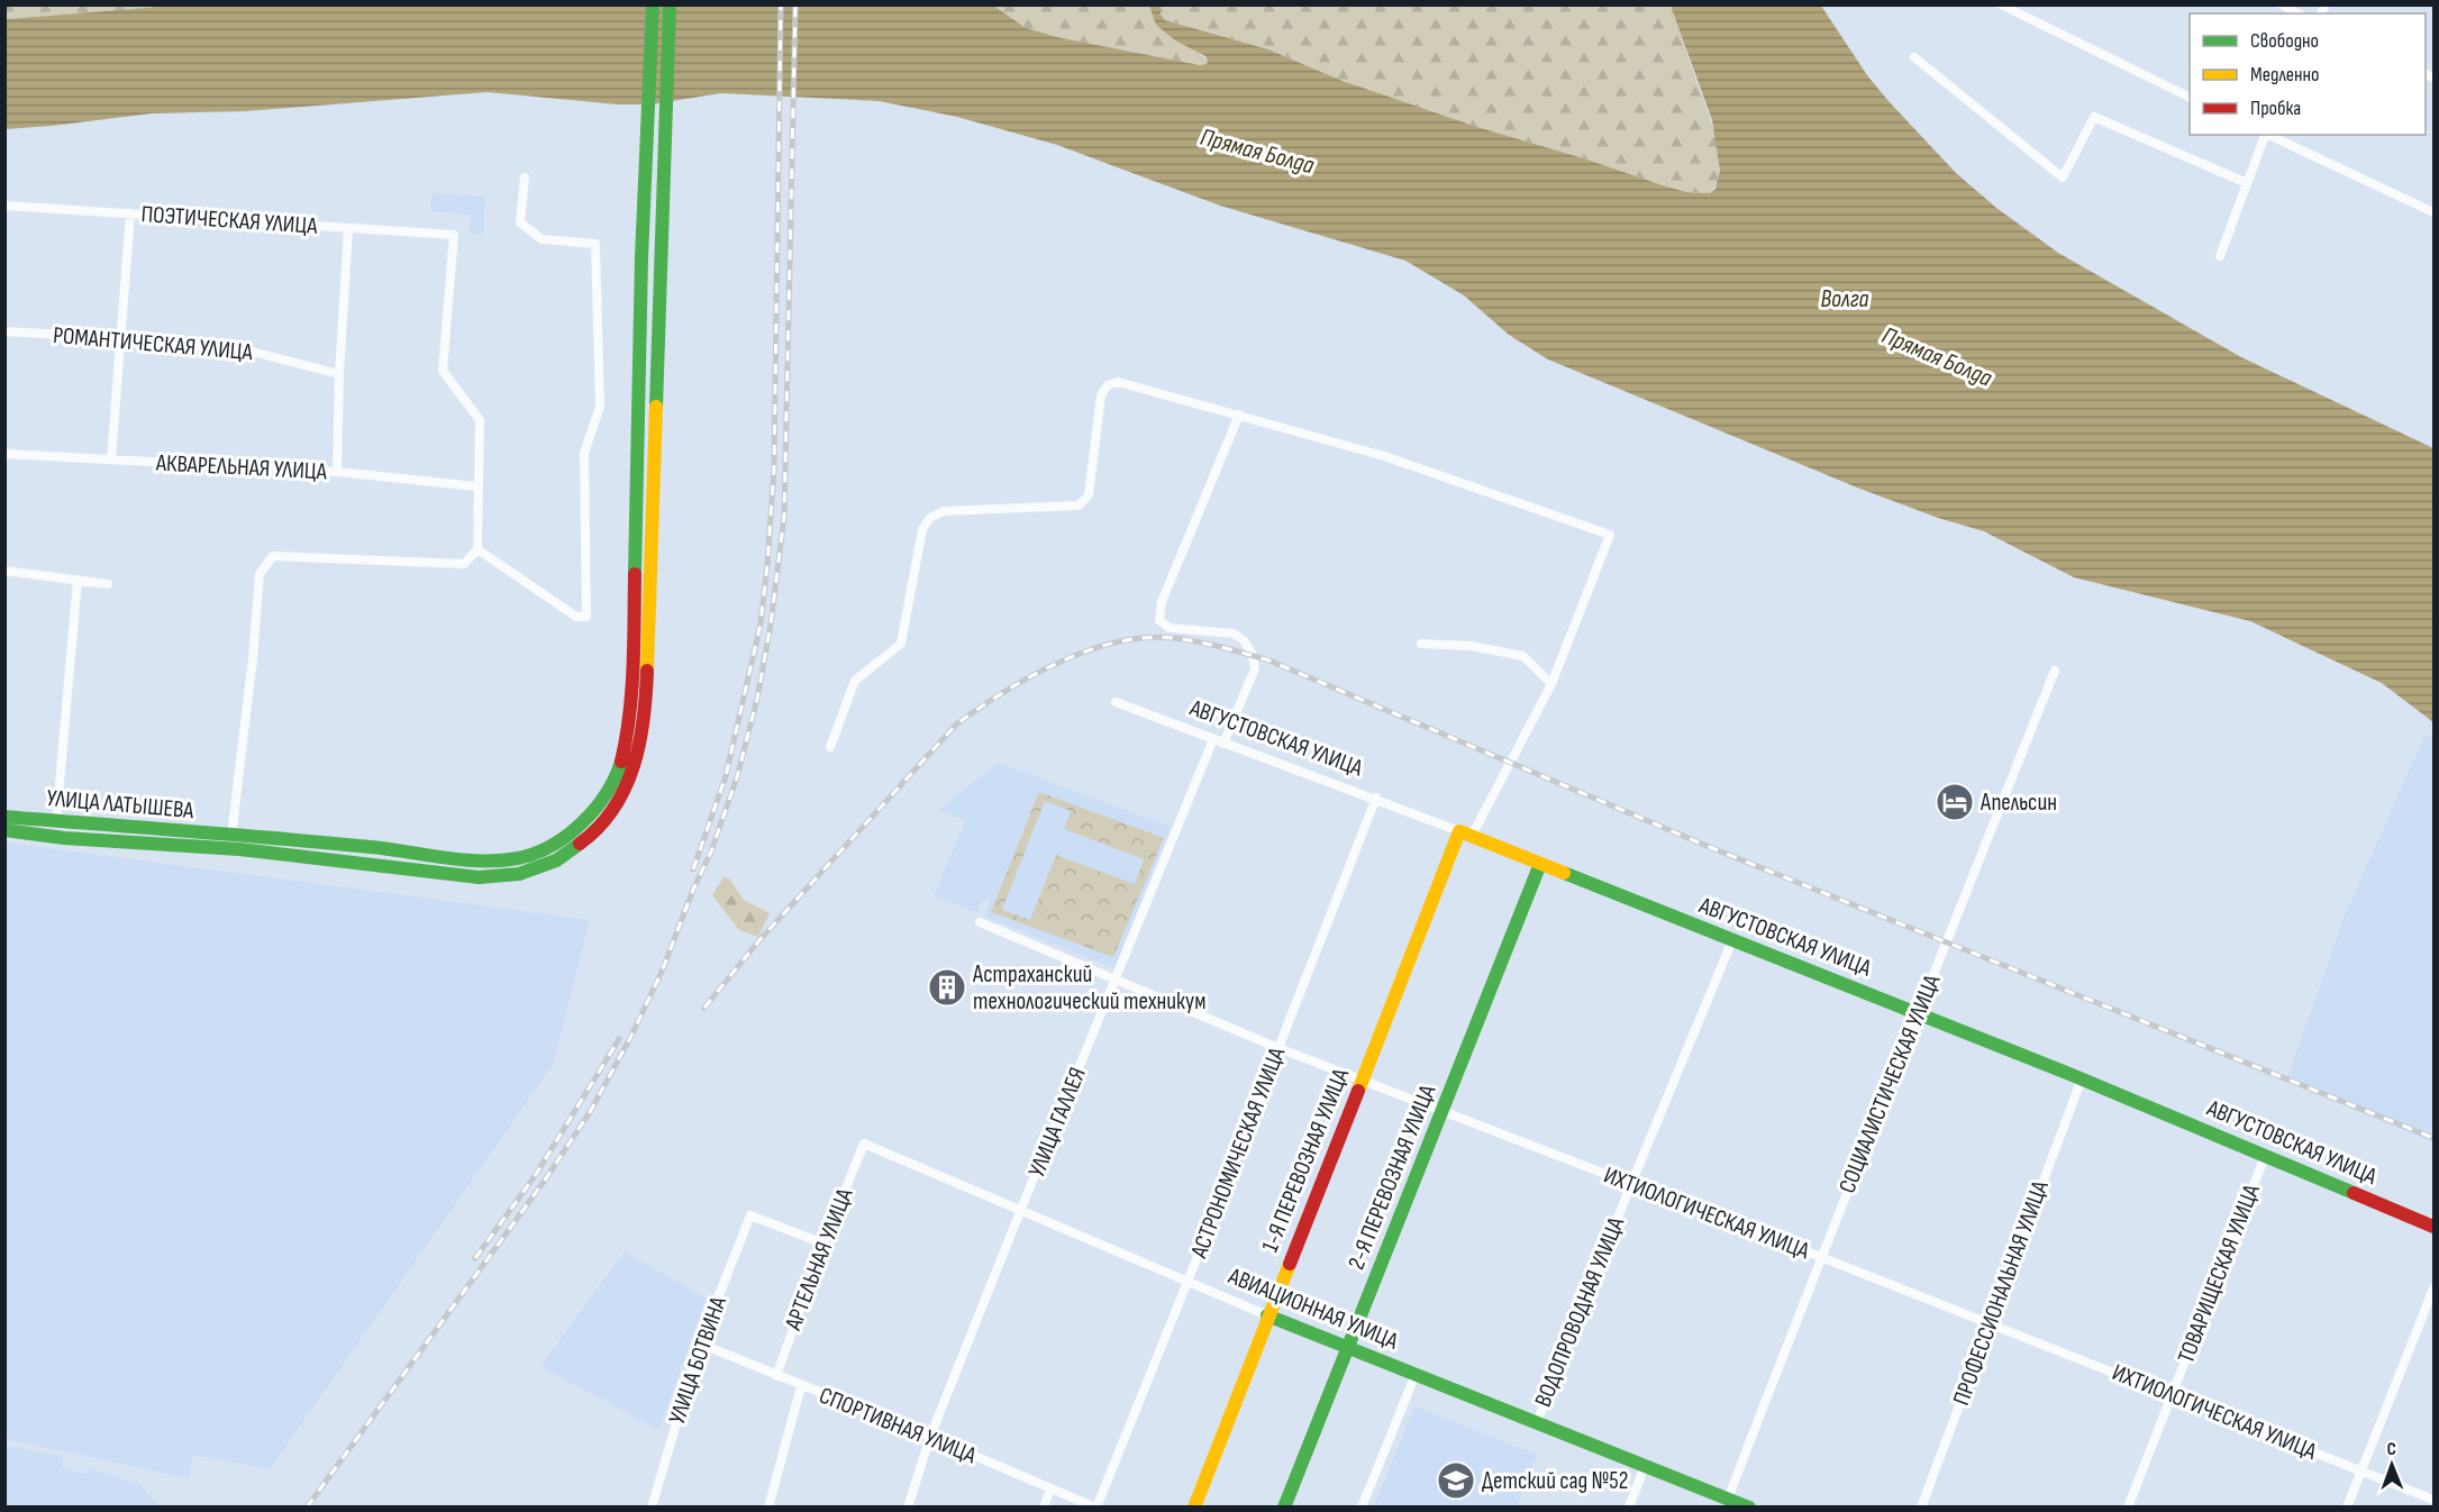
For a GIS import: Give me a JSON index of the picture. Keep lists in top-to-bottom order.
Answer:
{
  "streets": {
    "main road": [
      "АВГУСТОВСКАЯ УЛИЦА",
      "УЛИЦА ЛАТЫШЕВА",
      "1-Я ПЕРЕВОЗНАЯ УЛИЦА",
      "2-Я ПЕРЕВОЗНАЯ УЛИЦА",
      "АВИАЦИОННАЯ УЛИЦА"
    ],
    "street": [
      "ПОЭТИЧЕСКАЯ УЛИЦА",
      "РОМАНТИЧЕСКАЯ УЛИЦА",
      "АКВАРЕЛЬНАЯ УЛИЦА",
      "СОЦИАЛИСТИЧЕСКАЯ УЛИЦА",
      "УЛИЦА ГАЛЛЕЯ",
      "АСТРОНОМИЧЕСКАЯ УЛИЦА",
      "ИХТИОЛОГИЧЕСКАЯ УЛИЦА",
      "АРТЕЛЬНАЯ УЛИЦА",
      "ТОВАРИЩЕСКАЯ УЛИЦА",
      "ПРОФЕССИОНАЛЬНАЯ УЛИЦА",
      "ВОДОПРОВОДНАЯ УЛИЦА",
      "УЛИЦА БОТВИНА",
      "СПОРТИВНАЯ УЛИЦА"
    ]
  },
  "crossings": [
    ["ПОЭТИЧЕСКАЯ УЛИЦА", "АКВАРЕЛЬНАЯ УЛИЦА"],
    ["АВГУСТОВСКАЯ УЛИЦА", "СОЦИАЛИСТИЧЕСКАЯ УЛИЦА"],
    ["АВГУСТОВСКАЯ УЛИЦА", "УЛИЦА ГАЛЛЕЯ"],
    ["АВГУСТОВСКАЯ УЛИЦА", "АСТРОНОМИЧЕСКАЯ УЛИЦА"],
    ["АВГУСТОВСКАЯ УЛИЦА", "1-Я ПЕРЕВОЗНАЯ УЛИЦА"],
    ["АВГУСТОВСКАЯ УЛИЦА", "2-Я ПЕРЕВОЗНАЯ УЛИЦА"],
    ["АВГУСТОВСКАЯ УЛИЦА", "ТОВАРИЩЕСКАЯ УЛИЦА"],
    ["АВГУСТОВСКАЯ УЛИЦА", "ПРОФЕССИОНАЛЬНАЯ УЛИЦА"],
    ["АВГУСТОВСКАЯ УЛИЦА", "ВОДОПРОВОДНАЯ УЛИЦА"],
    ["СОЦИАЛИСТИЧЕСКАЯ УЛИЦА", "ИХТИОЛОГИЧЕСКАЯ УЛИЦА"],
    ["СОЦИАЛИСТИЧЕСКАЯ УЛИЦА", "АВИАЦИОННАЯ УЛИЦА"],
    ["УЛИЦА ГАЛЛЕЯ", "ИХТИОЛОГИЧЕСКАЯ УЛИЦА"],
    ["УЛИЦА ГАЛЛЕЯ", "АВИАЦИОННАЯ УЛИЦА"],
    ["УЛИЦА ГАЛЛЕЯ", "СПОРТИВНАЯ УЛИЦА"],
    ["АСТРОНОМИЧЕСКАЯ УЛИЦА", "ИХТИОЛОГИЧЕСКАЯ УЛИЦА"],
    ["АСТРОНОМИЧЕСКАЯ УЛИЦА", "АВИАЦИОННАЯ УЛИЦА"],
    ["АСТРОНОМИЧЕСКАЯ УЛИЦА", "СПОРТИВНАЯ УЛИЦА"],
    ["1-Я ПЕРЕВОЗНАЯ УЛИЦА", "ИХТИОЛОГИЧЕСКАЯ УЛИЦА"],
    ["1-Я ПЕРЕВОЗНАЯ УЛИЦА", "АВИАЦИОННАЯ УЛИЦА"],
    ["2-Я ПЕРЕВОЗНАЯ УЛИЦА", "ИХТИОЛОГИЧЕСКАЯ УЛИЦА"],
    ["2-Я ПЕРЕВОЗНАЯ УЛИЦА", "АВИАЦИОННАЯ УЛИЦА"],
    ["ИХТИОЛОГИЧЕСКАЯ УЛИЦА", "ТОВАРИЩЕСКАЯ УЛИЦА"],
    ["ИХТИОЛОГИЧЕСКАЯ УЛИЦА", "ПРОФЕССИОНАЛЬНАЯ УЛИЦА"],
    ["ИХТИОЛОГИЧЕСКАЯ УЛИЦА", "ВОДОПРОВОДНАЯ УЛИЦА"],
    ["АРТЕЛЬНАЯ УЛИЦА", "АВИАЦИОННАЯ УЛИЦА"],
    ["АРТЕЛЬНАЯ УЛИЦА", "УЛИЦА БОТВИНА"],
    ["АРТЕЛЬНАЯ УЛИЦА", "СПОРТИВНАЯ УЛИЦА"],
    ["АВИАЦИОННАЯ УЛИЦА", "ВОДОПРОВОДНАЯ УЛИЦА"],
    ["УЛИЦА БОТВИНА", "СПОРТИВНАЯ УЛИЦА"]
  ],
  "water": ["Прямая Болда", "Волга"],
  "places": {
    "hotel": ["Апельсин"],
    "building": ["Астраханский технологический техникум"],
    "school or university": ["Детский сад №52"]
  },
  "legend": ["Свободно", "Медленно", "Пробка"],
  "north": "top"
}
